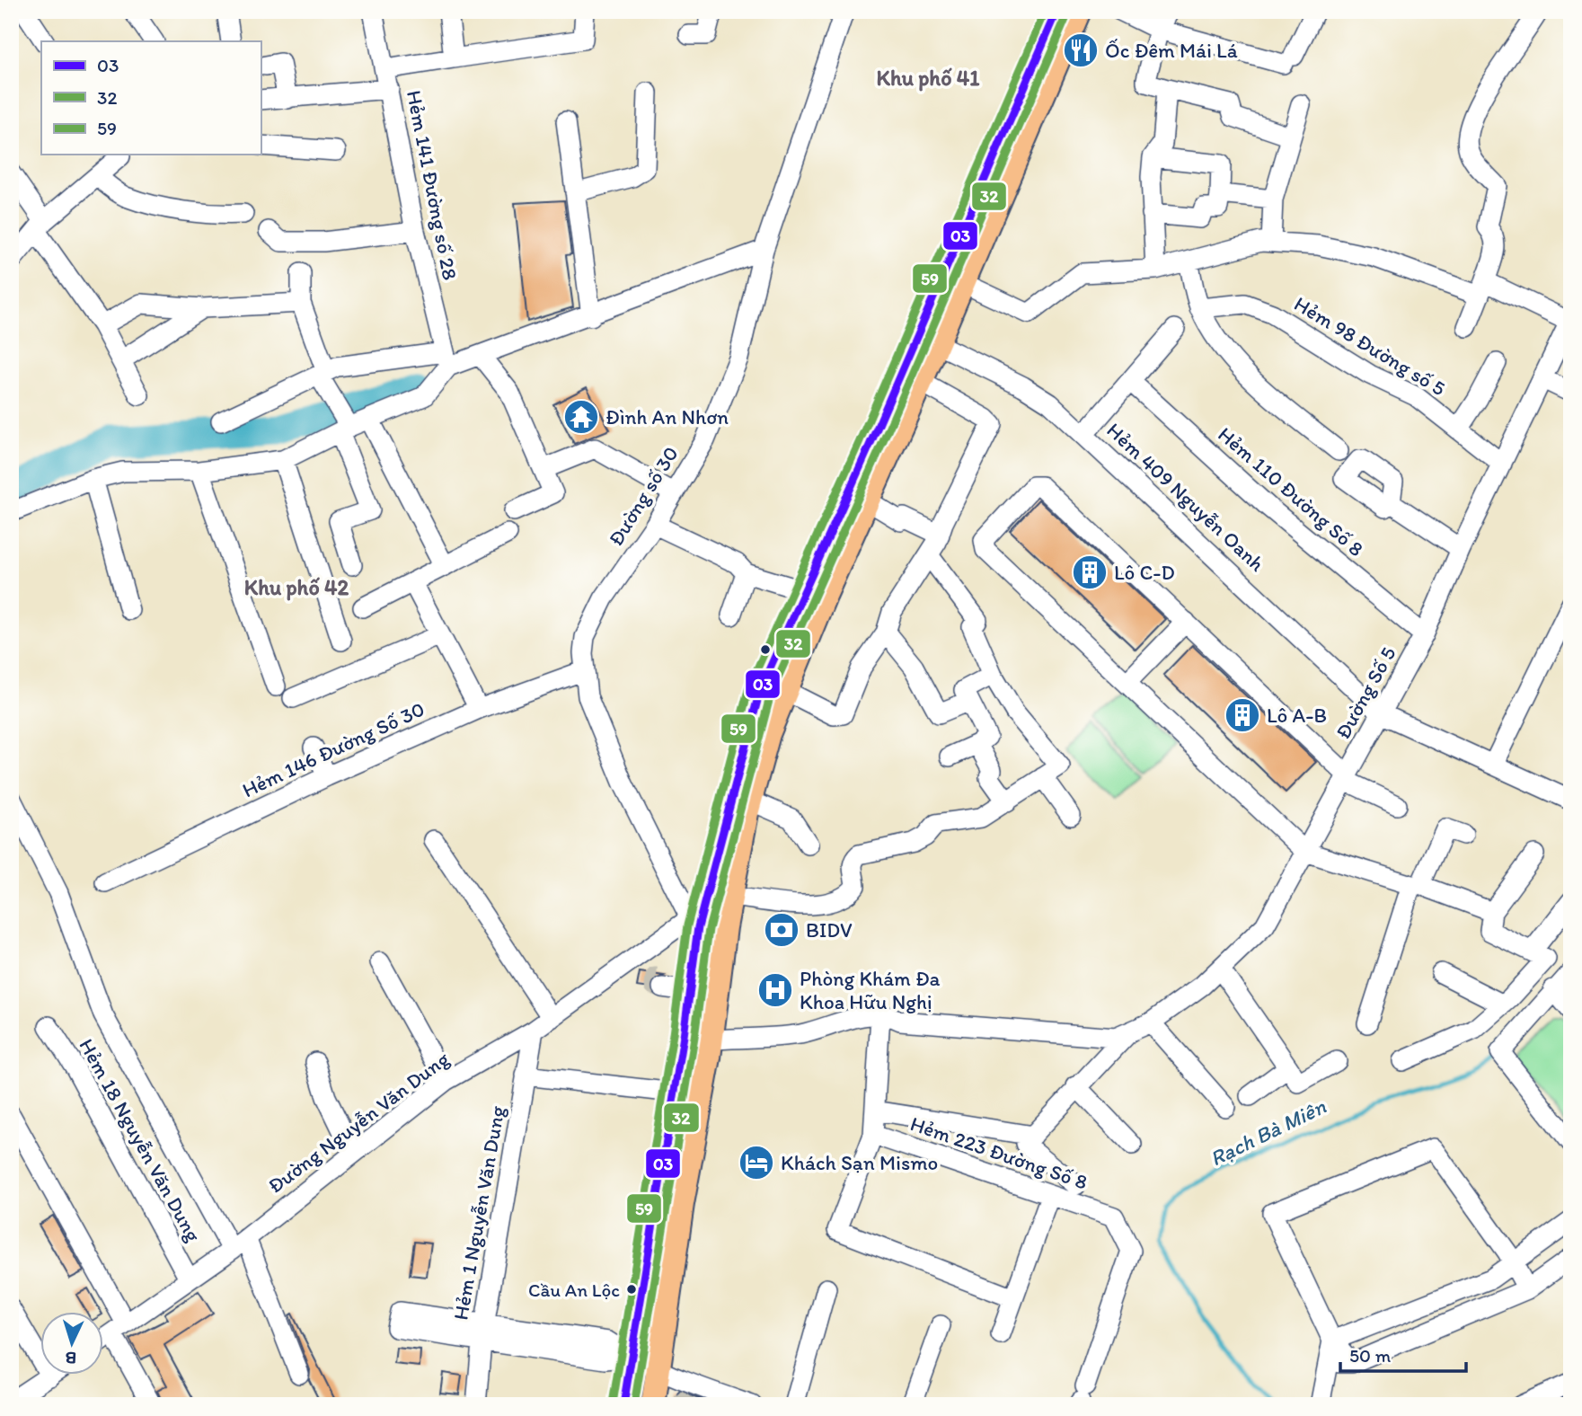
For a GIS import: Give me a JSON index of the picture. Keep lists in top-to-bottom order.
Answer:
{
  "streets": {
    "street": [
      "Hẻm 141 Đường số 28",
      "Hẻm 98 Đường số 5",
      "Hẻm 110 Đường Số 8",
      "Đường số 30",
      "Hẻm 409 Nguyễn Oanh",
      "Đường Số 5",
      "Hẻm 146 Đường Số 30",
      "Đường Nguyễn Văn Dung",
      "Hẻm 18 Nguyễn Văn Dung",
      "Hẻm 223 Đường Số 8",
      "Hẻm 1 Nguyễn Văn Dung"
    ]
  },
  "crossings": [
    ["Hẻm 98 Đường số 5", "Đường Số 5"],
    ["Hẻm 110 Đường Số 8", "Đường Số 5"],
    ["Đường số 30", "Hẻm 146 Đường Số 30"],
    ["Đường số 30", "Đường Nguyễn Văn Dung"],
    ["Hẻm 409 Nguyễn Oanh", "Đường Số 5"],
    ["Đường Số 5", "Hẻm 223 Đường Số 8"],
    ["Đường Nguyễn Văn Dung", "Hẻm 18 Nguyễn Văn Dung"],
    ["Đường Nguyễn Văn Dung", "Hẻm 1 Nguyễn Văn Dung"]
  ],
  "districts": ["Khu phố 41", "Khu phố 42"],
  "water": ["Rạch Bà Miên"],
  "places": {
    "restaurant": ["Ốc Đêm Mái Lá"],
    "temple": ["Đình An Nhơn"],
    "building": ["Lô C-D", "Lô A-B"],
    "bank": ["BIDV"],
    "hospital": ["Phòng Khám Đa Khoa Hữu Nghị"],
    "hotel": ["Khách Sạn Mismo"],
    "other": ["Cầu An Lộc"]
  },
  "lines": ["transit line 03", "transit line 59", "transit line 32"],
  "legend": ["03", "32", "59"],
  "scale_bar": "50 m",
  "north": "bottom"
}
